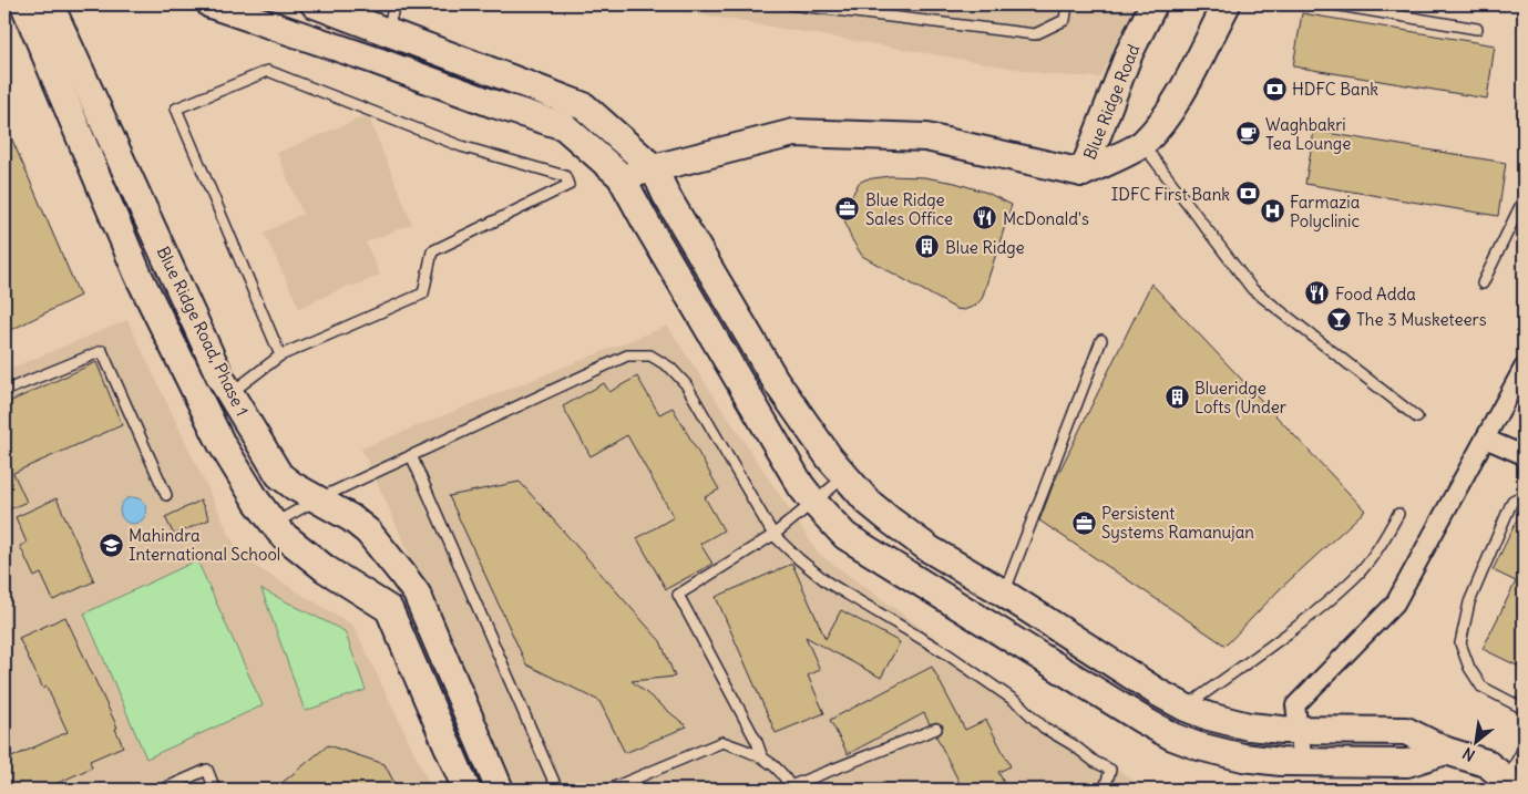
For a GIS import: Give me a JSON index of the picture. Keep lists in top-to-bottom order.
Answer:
{
  "streets": {
    "street": ["Blue Ridge Road", "Blue Ridge Road, Phase 1"]
  },
  "places": {
    "bank": ["HDFC Bank", "IDFC First Bank"],
    "cafe": ["Waghbakri Tea Lounge"],
    "office": ["Blue Ridge Sales Office", "Persistent Systems Ramanujan"],
    "hospital": ["Farmazia Polyclinic"],
    "restaurant": ["McDonald's", "Food Adda"],
    "building": ["Blue Ridge", "Blueridge Lofts (Under"],
    "bar": ["The 3 Musketeers"],
    "school or university": ["Mahindra International School"]
  },
  "north": "bottom left"
}
